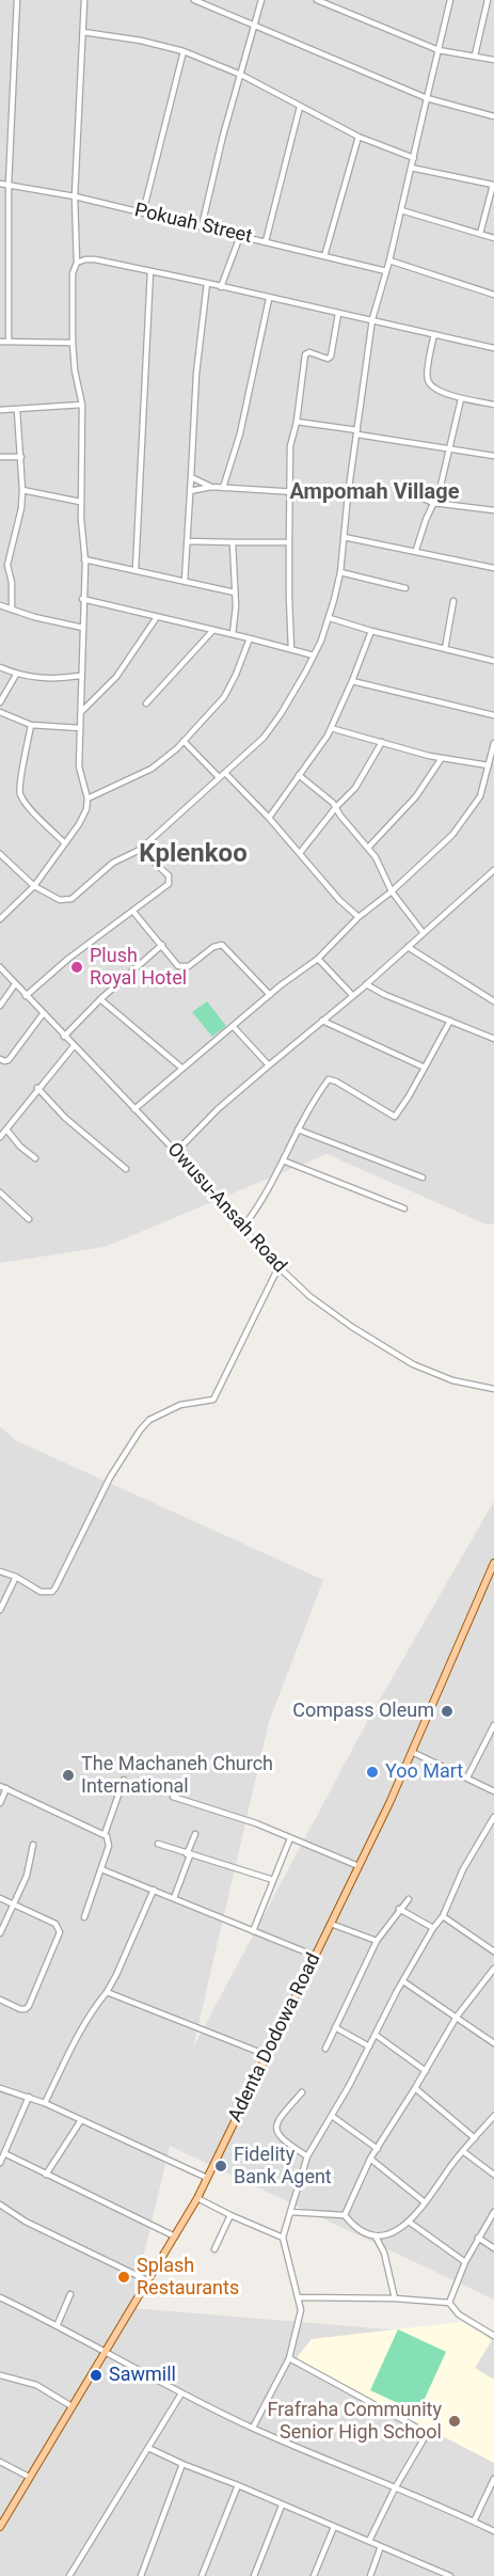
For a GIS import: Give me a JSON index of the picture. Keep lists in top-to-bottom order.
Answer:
{
  "streets": {
    "main road": ["Adenta Dodowa Road"],
    "street": ["Pokuah Street", "Owusu-Ansah Road"]
  },
  "districts": ["Ampomah Village", "Kplenkoo"],
  "places": [
    "Plush Royal Hotel",
    "Compass Oleum",
    "Yoo Mart",
    "The Machaneh Church International",
    "Fidelity Bank Agent",
    "Splash Restaurants",
    "Sawmill",
    "Frafraha Community Senior High School"
  ]
}
